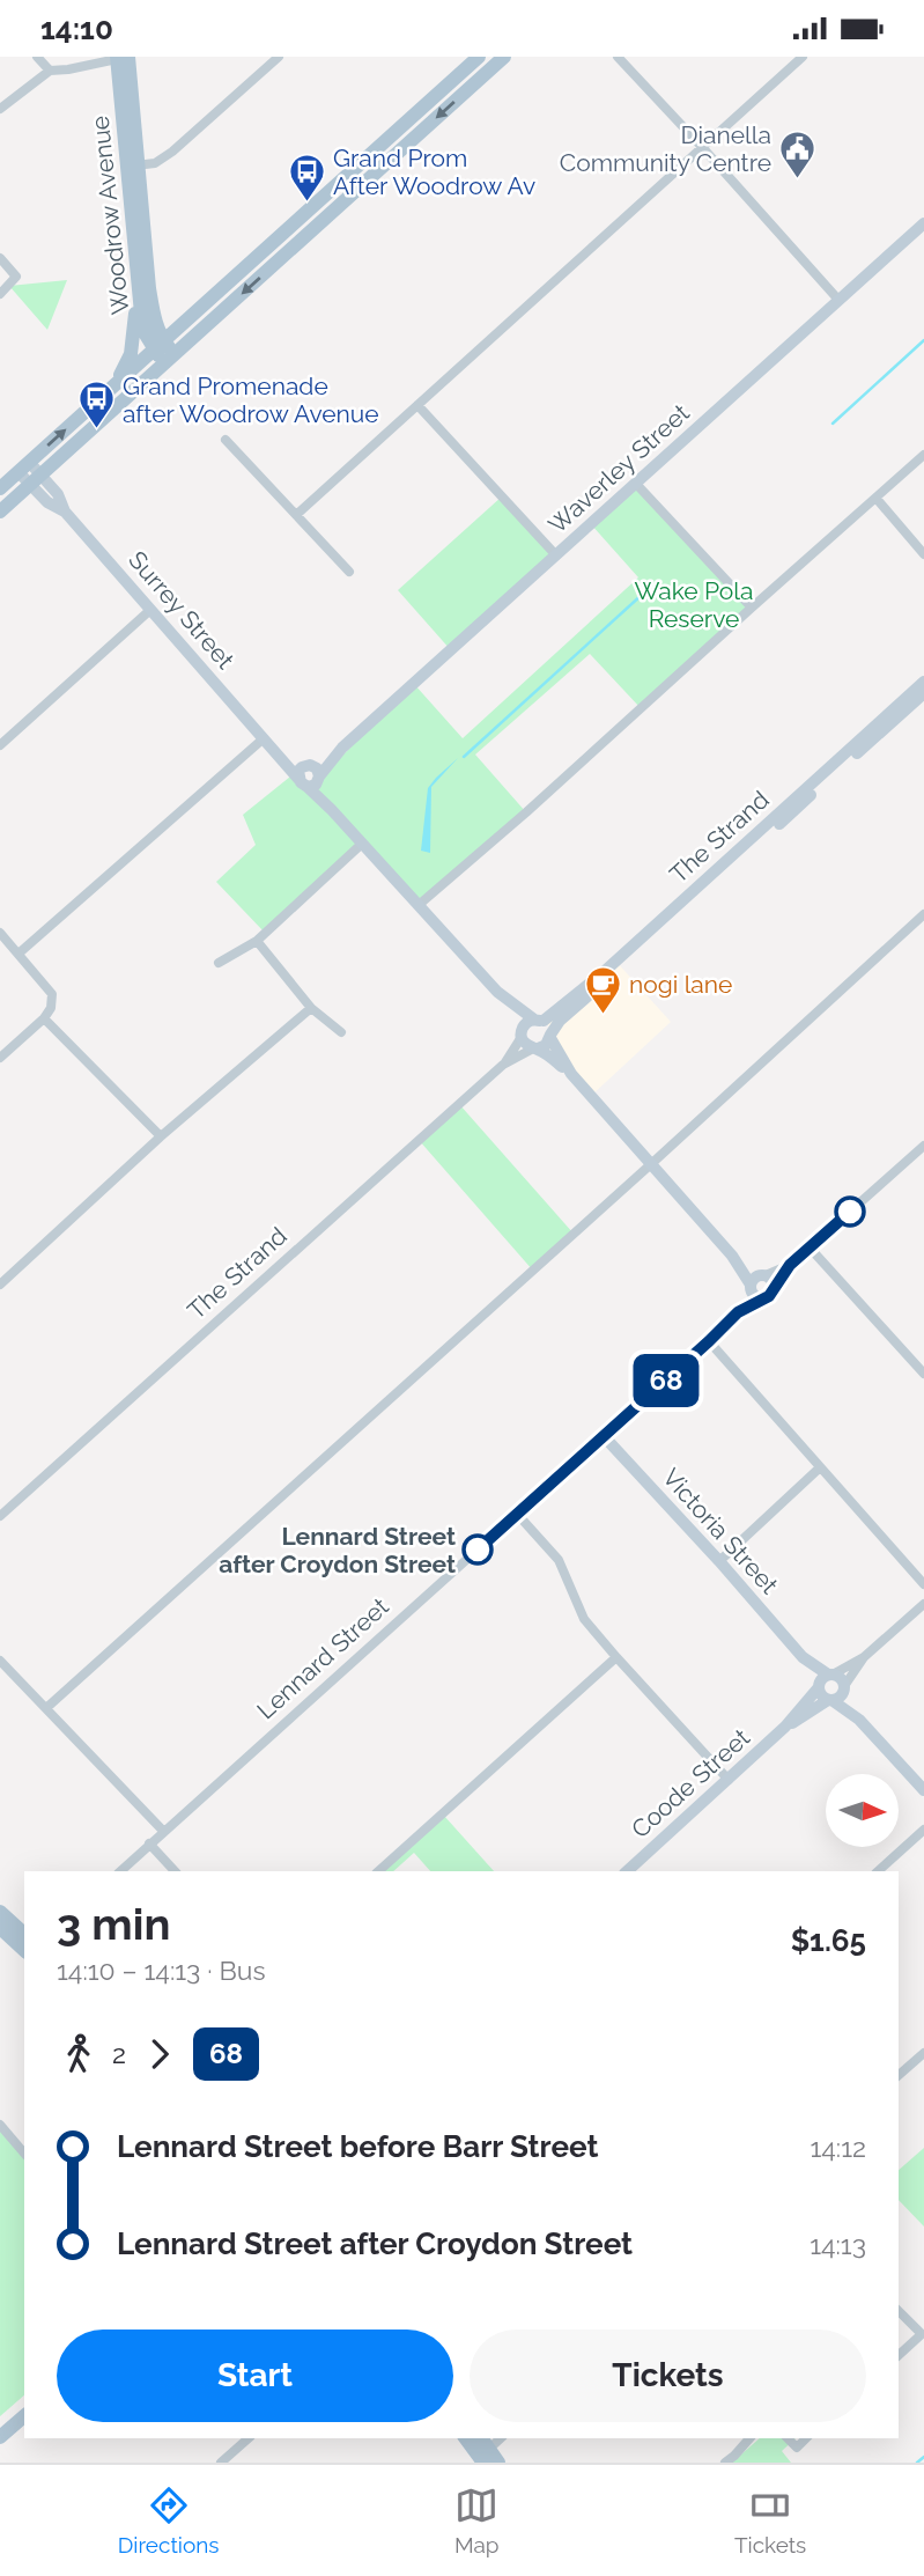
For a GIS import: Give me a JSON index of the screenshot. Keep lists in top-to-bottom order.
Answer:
{
  "streets": {
    "main road": ["Woodrow Avenue"],
    "street": [
      "Waverley Street",
      "Surrey Street",
      "The Strand",
      "Victoria Street",
      "Lennard Street",
      "Coode Street"
    ]
  },
  "crossings": [
    ["Waverley Street", "Surrey Street"],
    ["Surrey Street", "The Strand"],
    ["Victoria Street", "Lennard Street"],
    ["Victoria Street", "Coode Street"]
  ],
  "parks": ["Wake Pola Reserve"],
  "places": {
    "public building": ["Dianella Community Centre"],
    "bus stop": ["Grand Prom After Woodrow Av", "Grand Promenade after Woodrow Avenue"],
    "cafe": ["nogi lane"],
    "other": ["Lennard Street after Croydon Street"]
  },
  "lines": ["bus line 68"],
  "north": "right",
  "page": {
    "status": "14:10",
    "on_map": "68",
    "heading": ["3 min", "14:10 – 14:13 · Bus", "$1.65"],
    "legs": ["2", "68"],
    "list": [
      {
        "name": "Lennard Street before Barr Street",
        "value": "14:12"
      },
      {
        "name": "Lennard Street after Croydon Street",
        "value": "14:13"
      }
    ],
    "buttons": ["Start", "Tickets"],
    "tabs": ["Directions", "Map", "Tickets"]
  }
}
